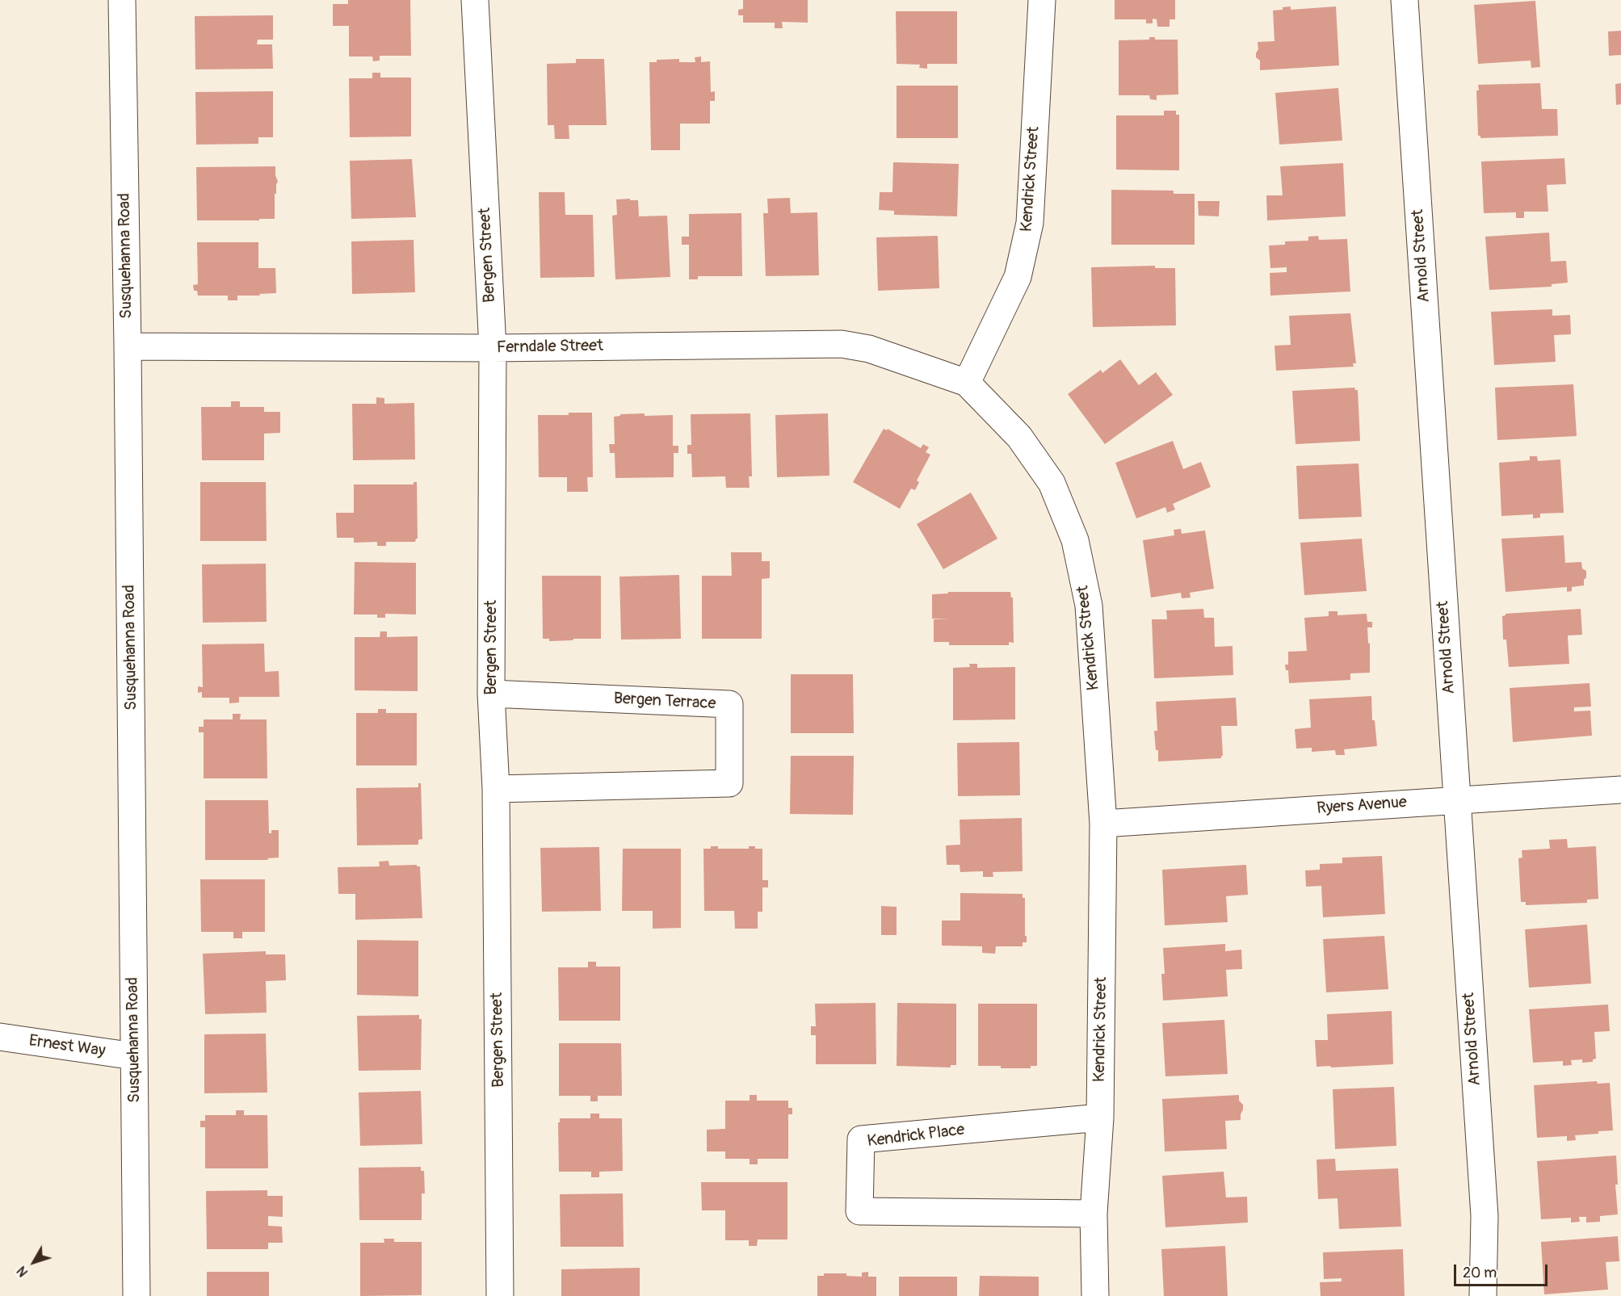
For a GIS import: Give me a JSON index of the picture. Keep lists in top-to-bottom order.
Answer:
{
  "streets": {
    "street": [
      "Kendrick Street",
      "Bergen Street",
      "Susquehanna Road",
      "Arnold Street",
      "Ferndale Street",
      "Bergen Terrace",
      "Ryers Avenue",
      "Ernest Way",
      "Kendrick Place"
    ]
  },
  "crossings": [
    ["Kendrick Street", "Ferndale Street"],
    ["Kendrick Street", "Ryers Avenue"],
    ["Kendrick Street", "Kendrick Place"],
    ["Bergen Street", "Ferndale Street"],
    ["Bergen Street", "Bergen Terrace"],
    ["Susquehanna Road", "Ferndale Street"],
    ["Susquehanna Road", "Ernest Way"],
    ["Arnold Street", "Ryers Avenue"]
  ],
  "scale_bar": "20 m",
  "north": "bottom left"
}
